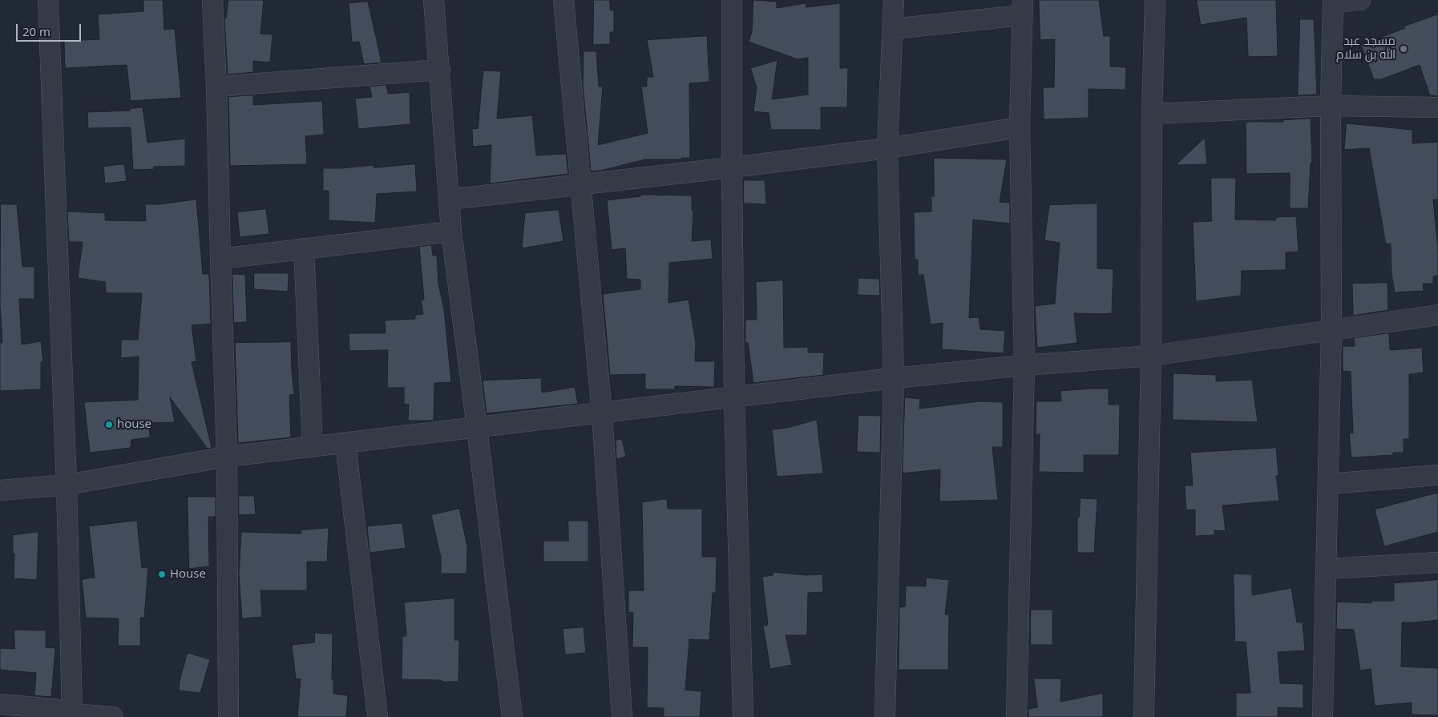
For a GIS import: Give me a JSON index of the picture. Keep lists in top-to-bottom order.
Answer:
{
  "places": ["مسجد عبد الله بن سلام", "house", "House"],
  "scale_bar": "20 m"
}
